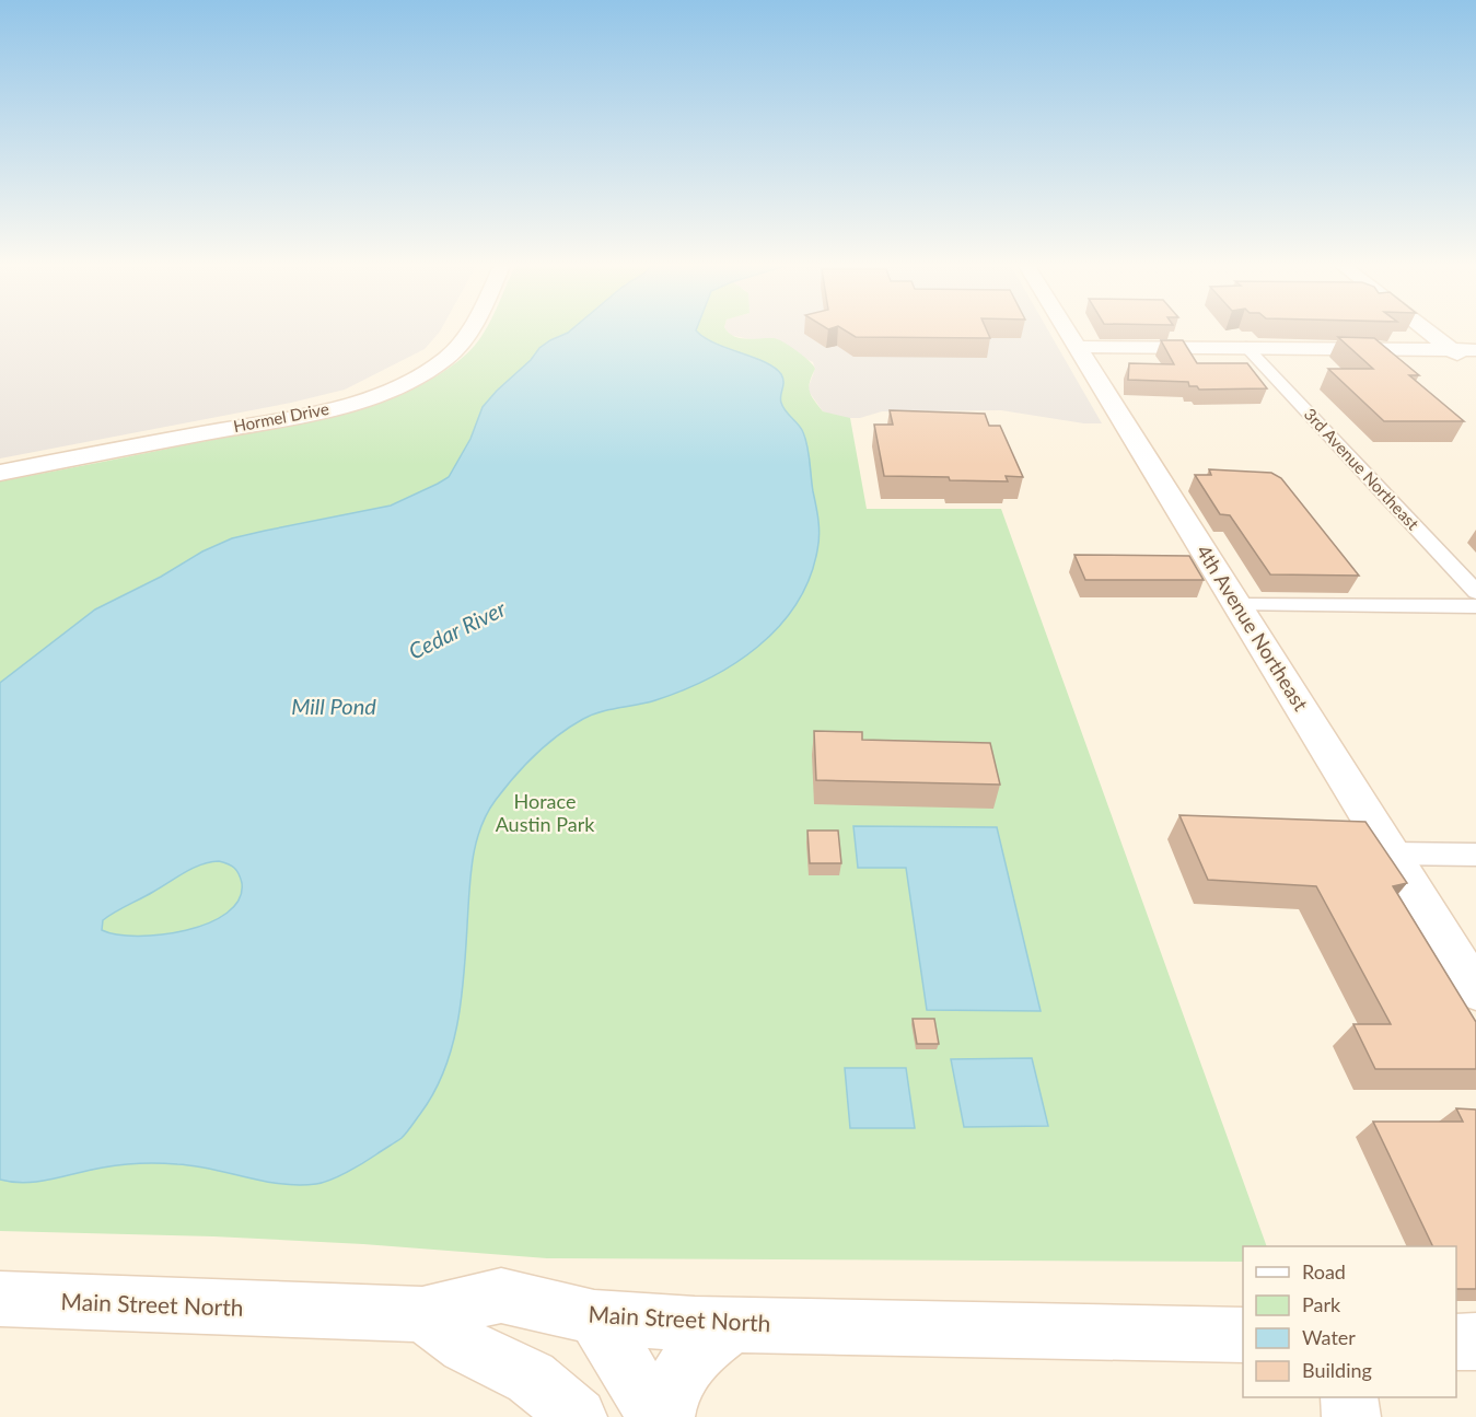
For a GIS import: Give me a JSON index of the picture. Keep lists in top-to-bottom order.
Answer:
{
  "streets": {
    "street": [
      "Hormel Drive",
      "3rd Avenue Northeast",
      "4th Avenue Northeast",
      "Main Street North"
    ]
  },
  "water": ["Cedar River", "Mill Pond"],
  "parks": ["Horace Austin Park"],
  "legend": [
    "Road",
    "Park",
    "Water",
    "Building"
  ]
}
